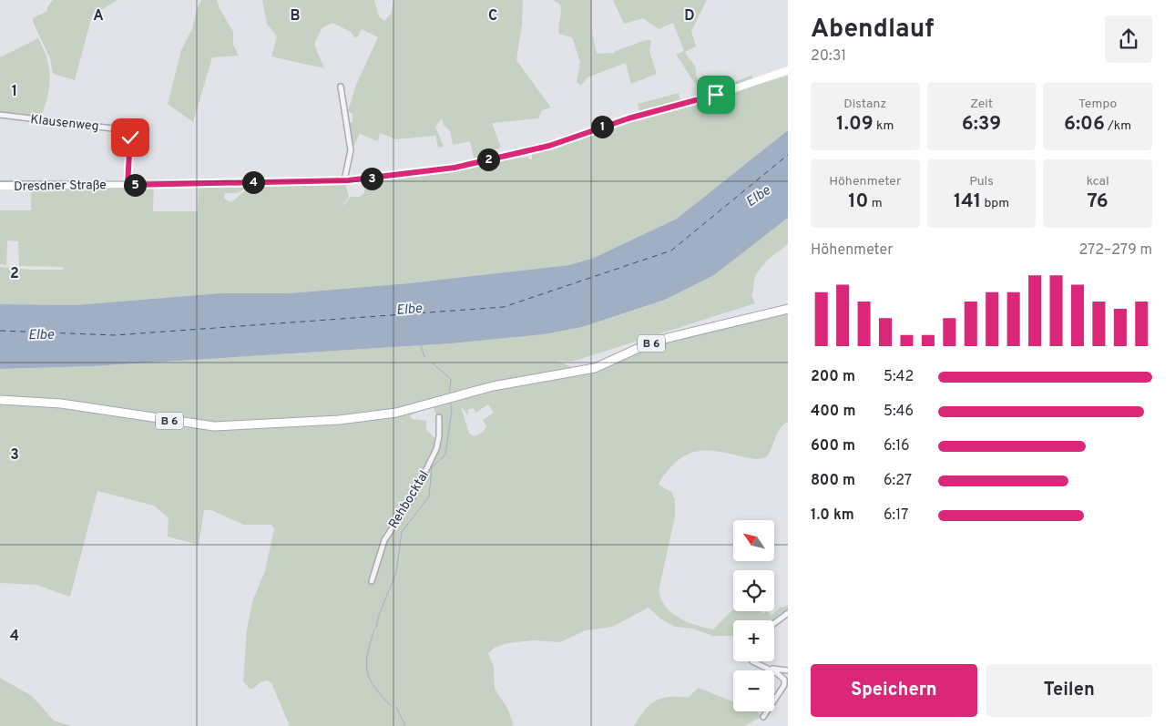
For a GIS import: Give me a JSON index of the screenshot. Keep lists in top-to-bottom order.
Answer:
{
  "streets": {
    "main road": ["Dresdner Straße", "B 6"],
    "street": ["Klausenweg", "Rehbocktal"]
  },
  "crossings": [
    ["Klausenweg", "Dresdner Straße"]
  ],
  "water": ["Elbe"],
  "north": "top left",
  "page": {
    "heading": ["Abendlauf", "20:31"],
    "stats": [
      ["Distanz", "1.09 km"],
      ["Zeit", "6:39"],
      ["Tempo", "6:06 /km"],
      ["Höhenmeter", "10 m"],
      ["Puls", "141 bpm"],
      ["kcal", "76"]
    ],
    "pins": [
      "1",
      "2",
      "3",
      "4",
      "5"
    ],
    "chart": ["Höhenmeter", "272–279 m"],
    "list": [
      {
        "name": "200 m",
        "note": "5:42"
      },
      {
        "name": "400 m",
        "note": "5:46"
      },
      {
        "name": "600 m",
        "note": "6:16"
      },
      {
        "name": "800 m",
        "note": "6:27"
      },
      {
        "name": "1.0 km",
        "note": "6:17"
      }
    ],
    "map_buttons": ["+", "−"],
    "buttons": ["Speichern", "Teilen"]
  },
  "grid": {
    "columns": [
      "A",
      "B",
      "C",
      "D"
    ],
    "rows": [
      "1",
      "2",
      "3",
      "4"
    ]
  }
}
